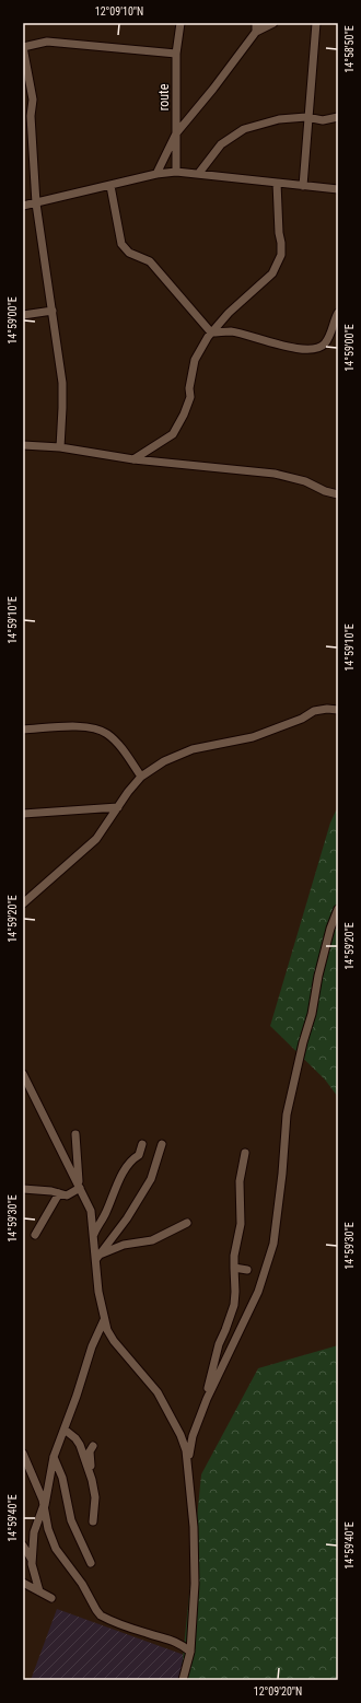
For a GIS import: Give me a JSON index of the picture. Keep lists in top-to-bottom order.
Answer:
{
  "streets": {
    "street": ["route"]
  },
  "coordinates": [
    "12°09'10\"N",
    "14°58'50\"E",
    "14°59'00\"E",
    "14°59'10\"E",
    "14°59'20\"E",
    "14°59'30\"E",
    "14°59'40\"E",
    "12°09'20\"N"
  ]
}
